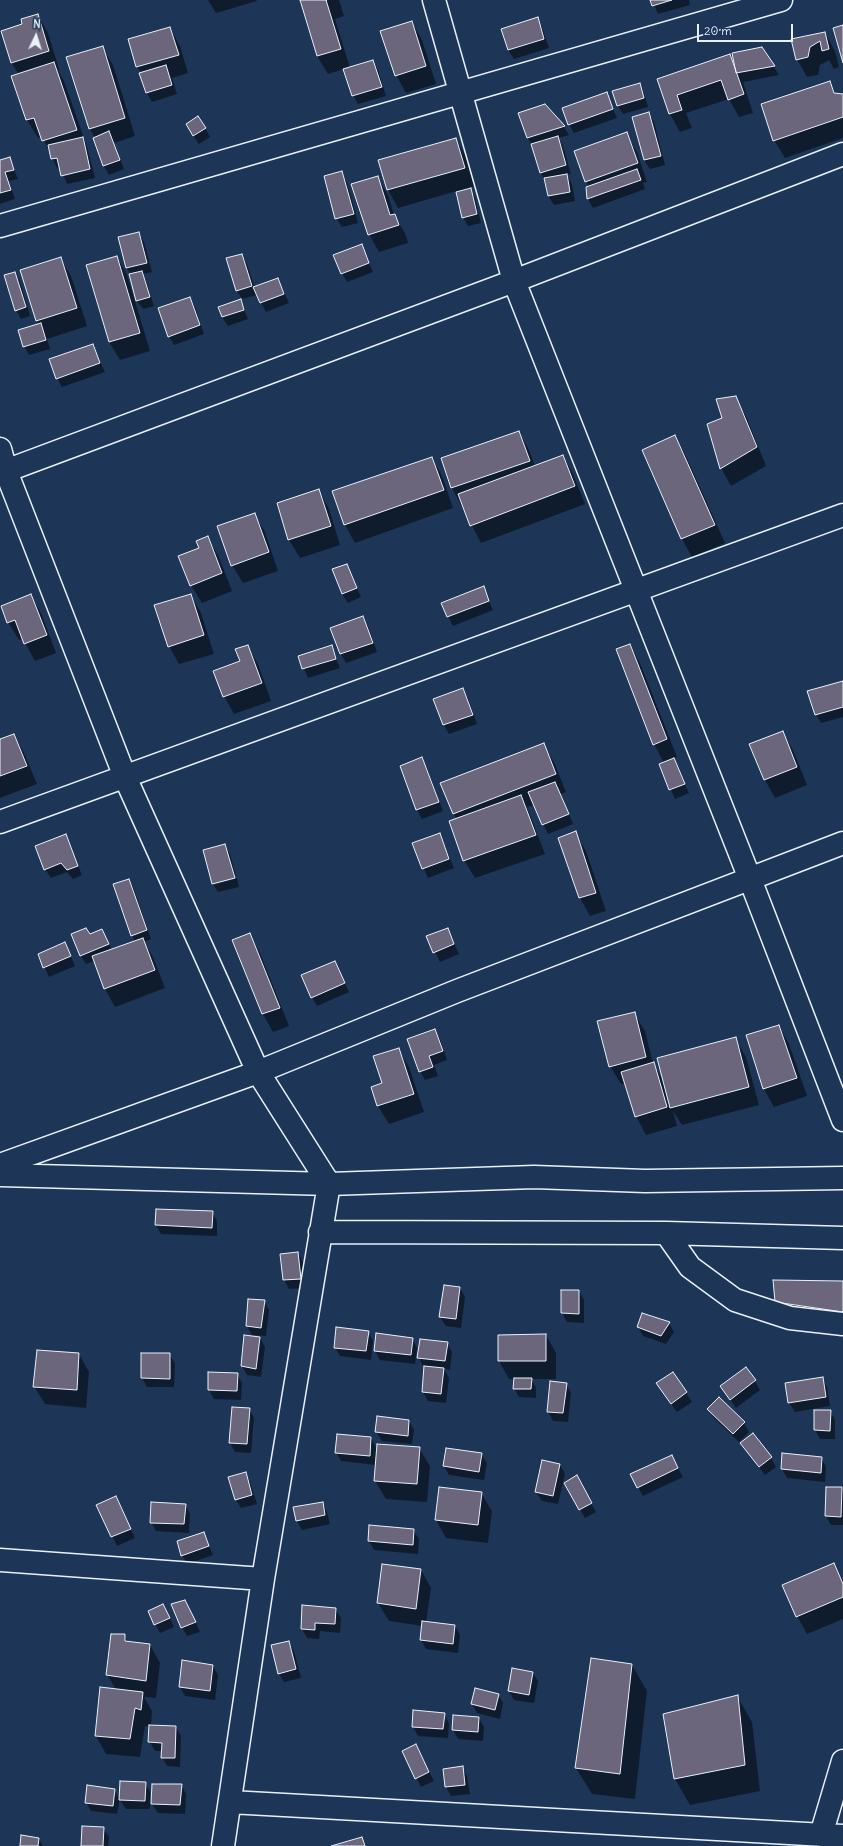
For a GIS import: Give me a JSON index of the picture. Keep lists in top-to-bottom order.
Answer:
{
  "scale_bar": "20 m",
  "north": "top"
}
